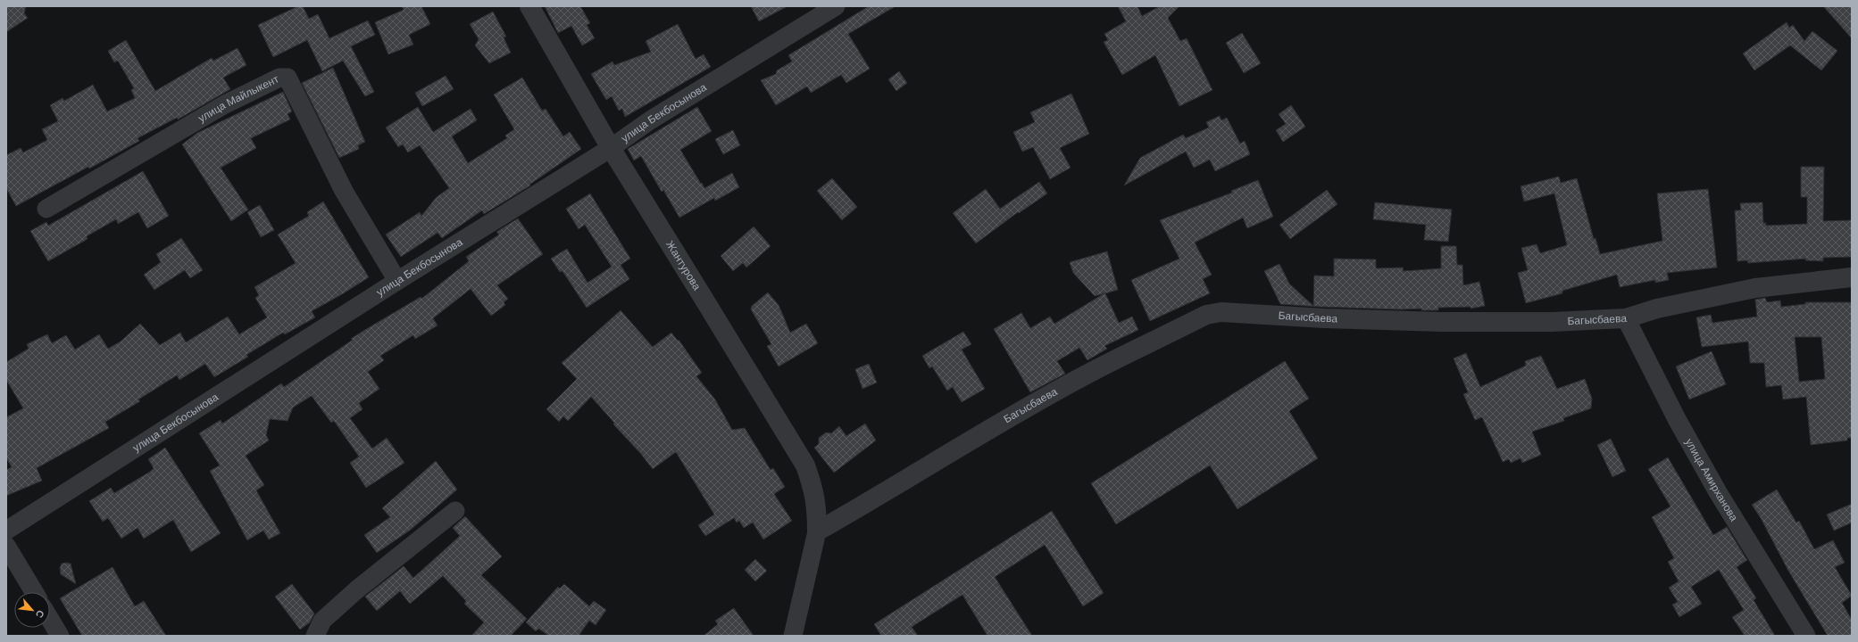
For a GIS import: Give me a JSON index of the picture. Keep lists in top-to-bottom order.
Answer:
{
  "streets": {
    "street": [
      "улица Майлыкент",
      "улица Бекбосынова",
      "Жантурова",
      "Багысбаева",
      "улица Амирханова"
    ]
  },
  "crossings": [
    ["улица Майлыкент", "улица Бекбосынова"],
    ["улица Бекбосынова", "Жантурова"],
    ["Жантурова", "Багысбаева"],
    ["Багысбаева", "улица Амирханова"]
  ],
  "north": "bottom right"
}
